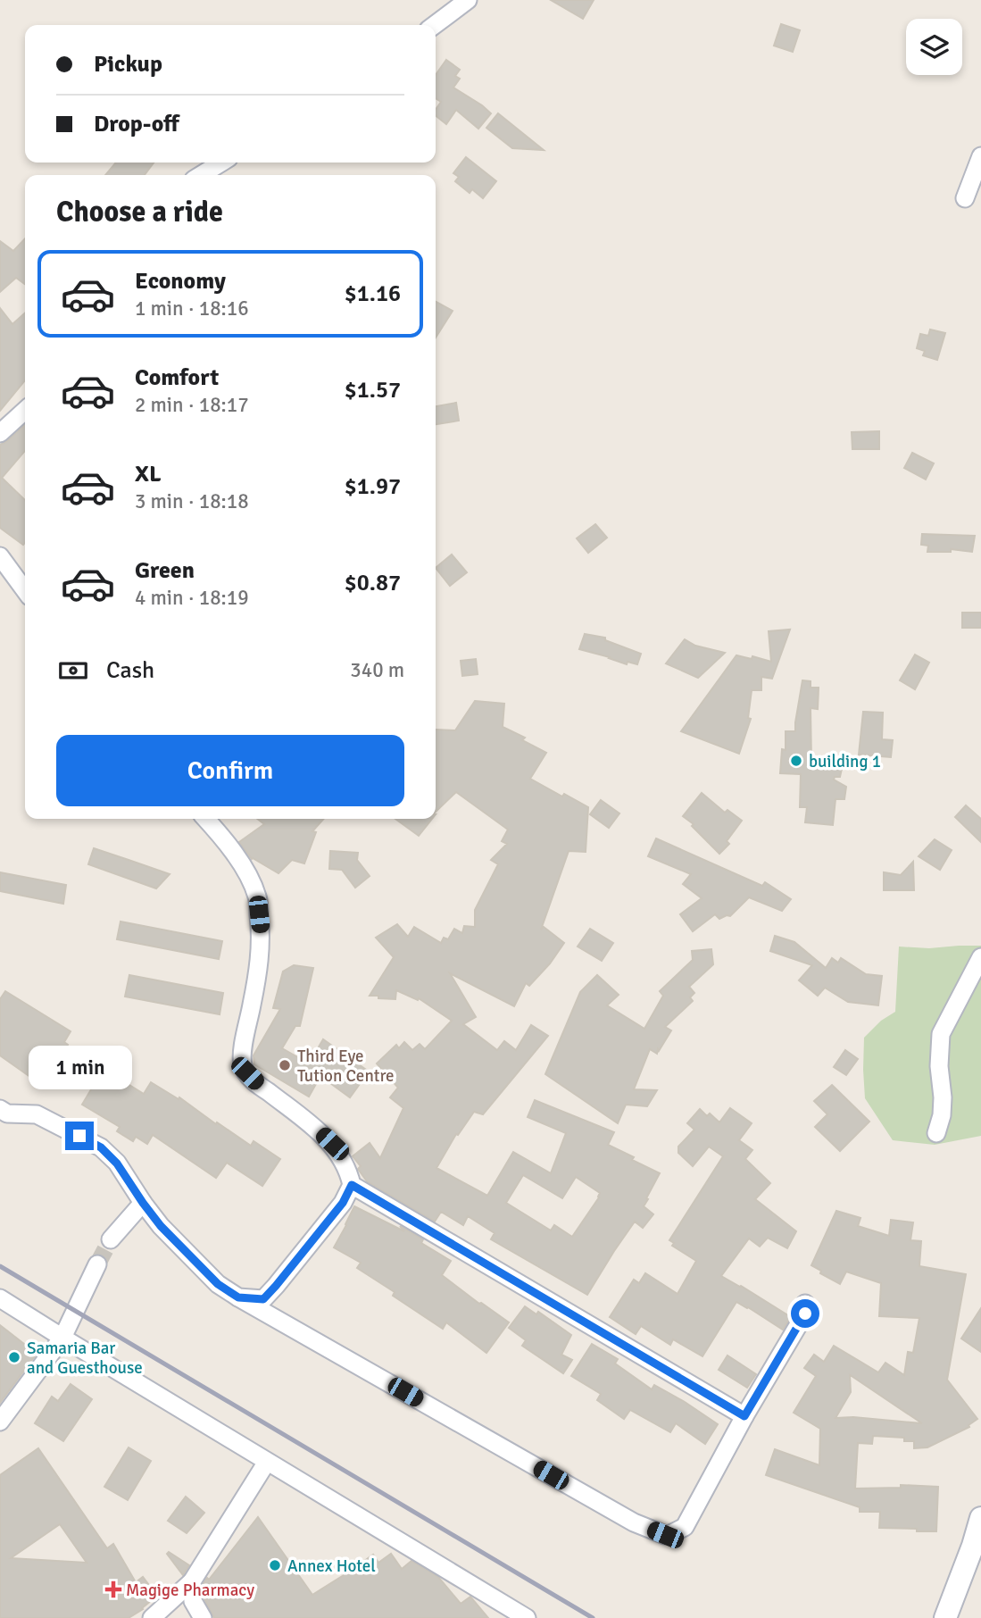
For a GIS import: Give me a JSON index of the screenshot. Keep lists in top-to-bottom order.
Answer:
{
  "places": {
    "other": [
      "building 1",
      "Third Eye Tution Centre",
      "Samaria Bar and Guesthouse",
      "Annex Hotel"
    ],
    "health": ["Magige Pharmacy"]
  },
  "page": {
    "banner": ["Pickup", "Drop-off"],
    "heading": "Choose a ride",
    "list": [
      {
        "name": "Economy",
        "note": "1 min · 18:16",
        "value": "$1.16"
      },
      {
        "name": "Comfort",
        "note": "2 min · 18:17",
        "value": "$1.57"
      },
      {
        "name": "XL",
        "note": "3 min · 18:18",
        "value": "$1.97"
      },
      {
        "name": "Green",
        "note": "4 min · 18:19",
        "value": "$0.87"
      }
    ],
    "pay": ["Cash", "340 m"],
    "buttons": "Confirm",
    "bubble": "1 min"
  }
}
